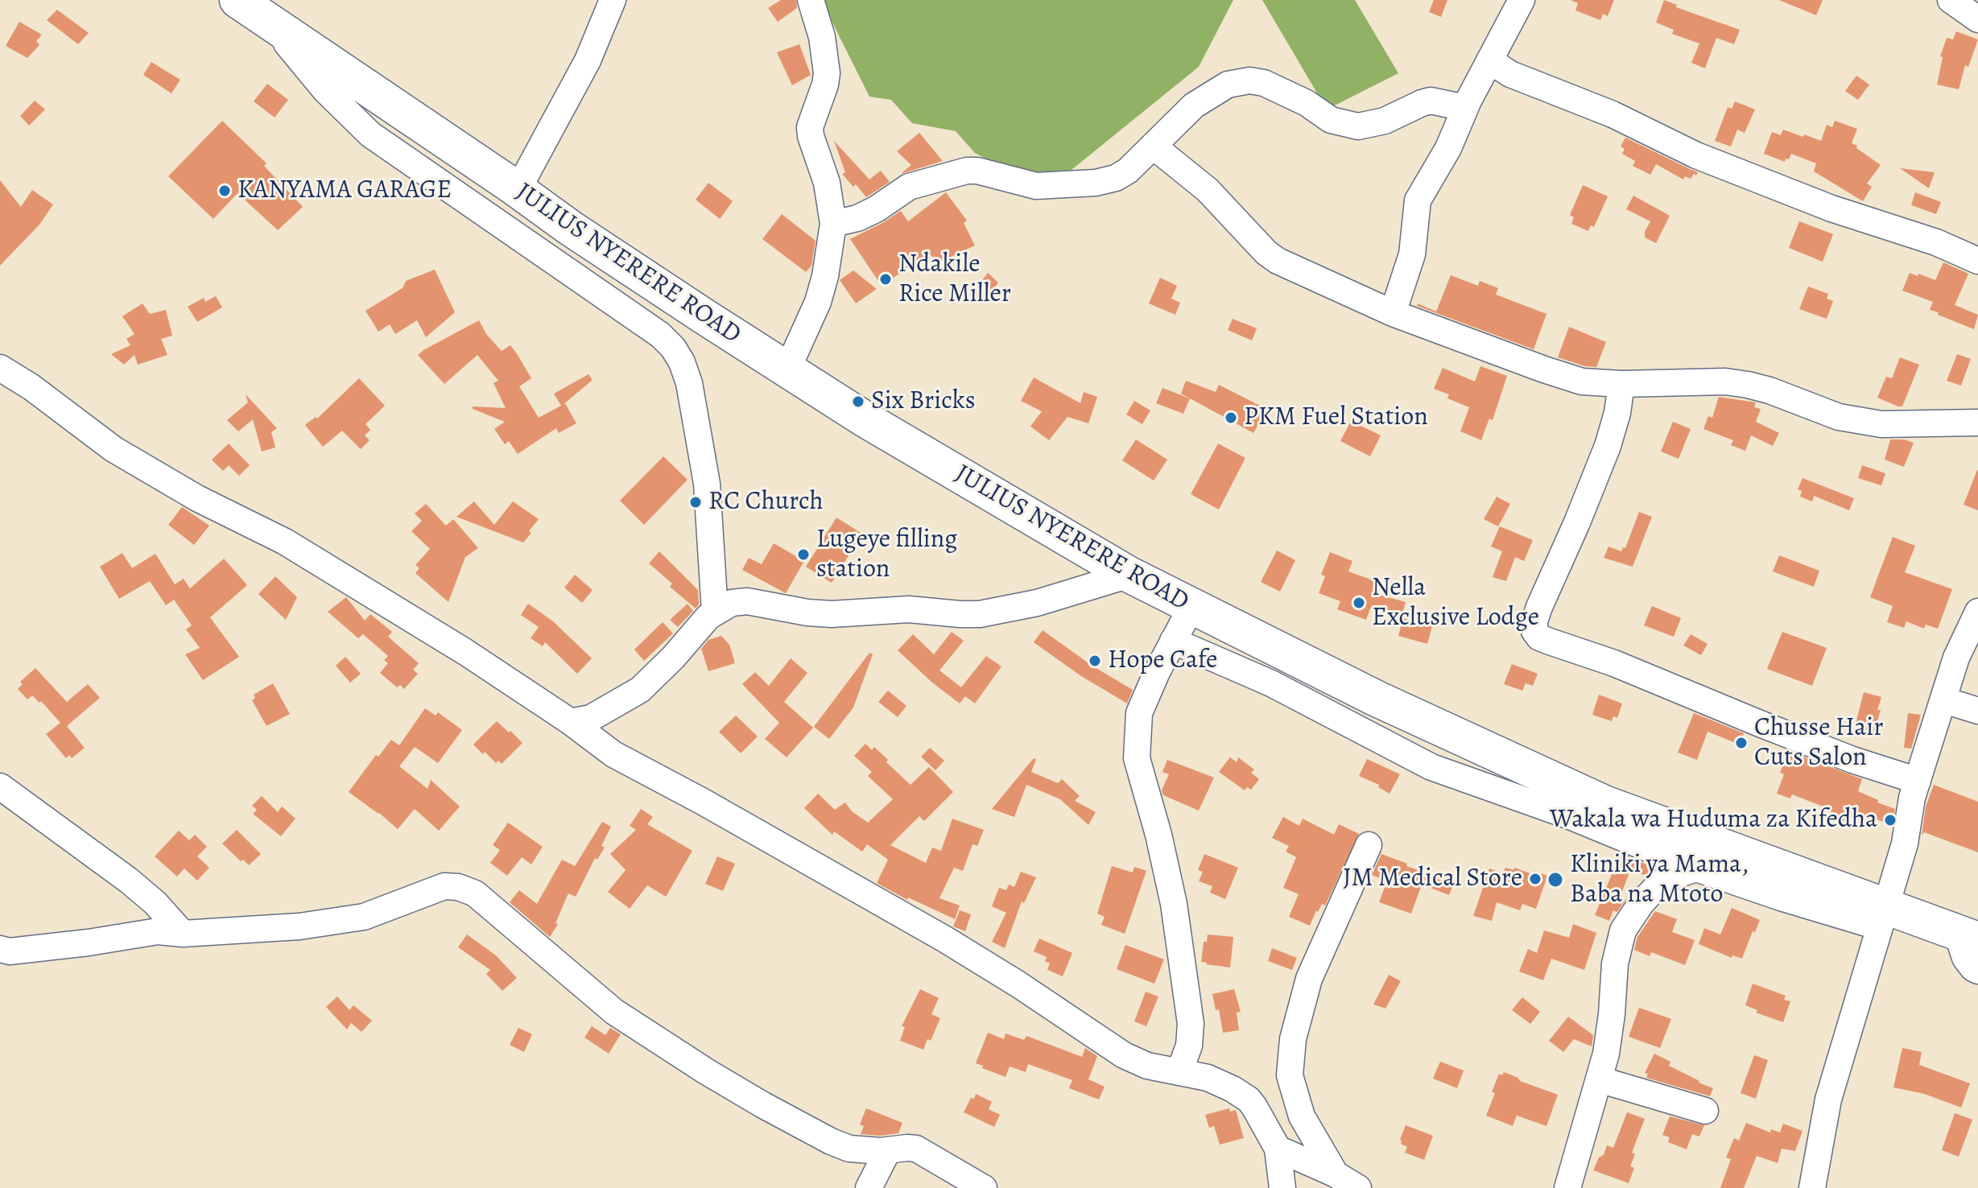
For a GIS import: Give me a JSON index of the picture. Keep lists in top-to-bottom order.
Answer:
{
  "streets": {
    "highway": ["JULIUS NYERERE ROAD"]
  },
  "places": [
    "KANYAMA GARAGE",
    "Ndakile Rice Miller",
    "Six Bricks",
    "PKM Fuel Station",
    "RC Church",
    "Lugeye filling station",
    "Nella Exclusive Lodge",
    "Hope Cafe",
    "Chusse Hair Cuts Salon",
    "Wakala wa Huduma za Kifedha",
    "JM Medical Store",
    "Kliniki ya Mama, Baba na Mtoto"
  ]
}
